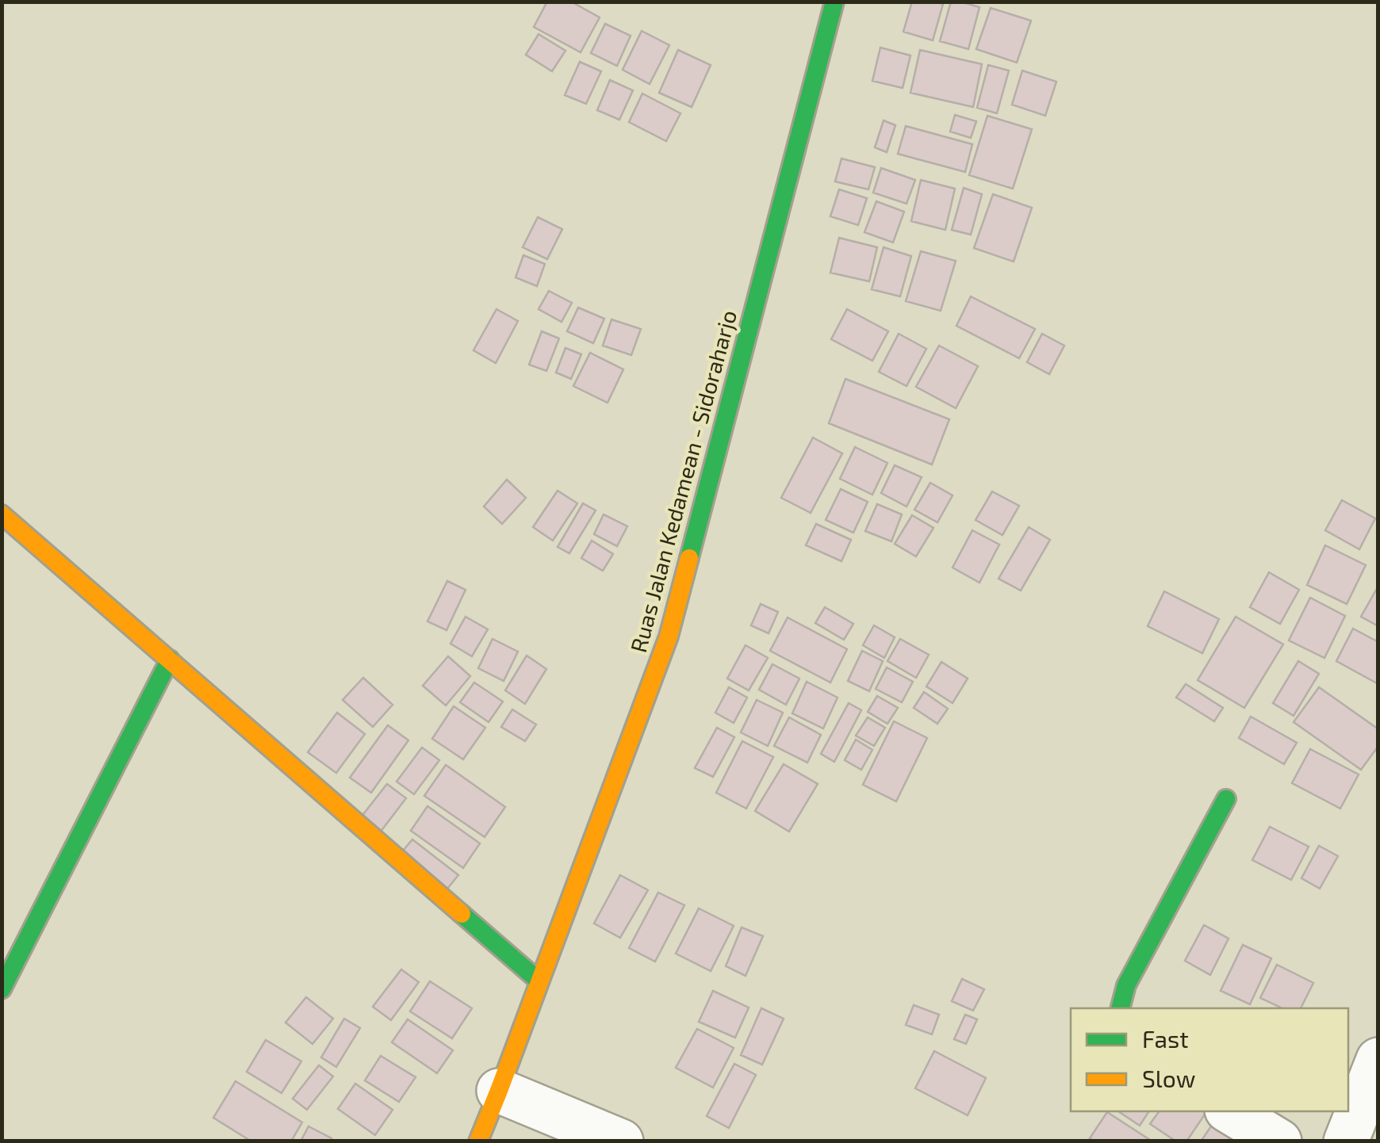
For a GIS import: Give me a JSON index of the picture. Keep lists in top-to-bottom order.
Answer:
{
  "streets": {
    "street": ["Ruas Jalan Kedamean - Sidoraharjo"]
  },
  "legend": ["Fast", "Slow"]
}
